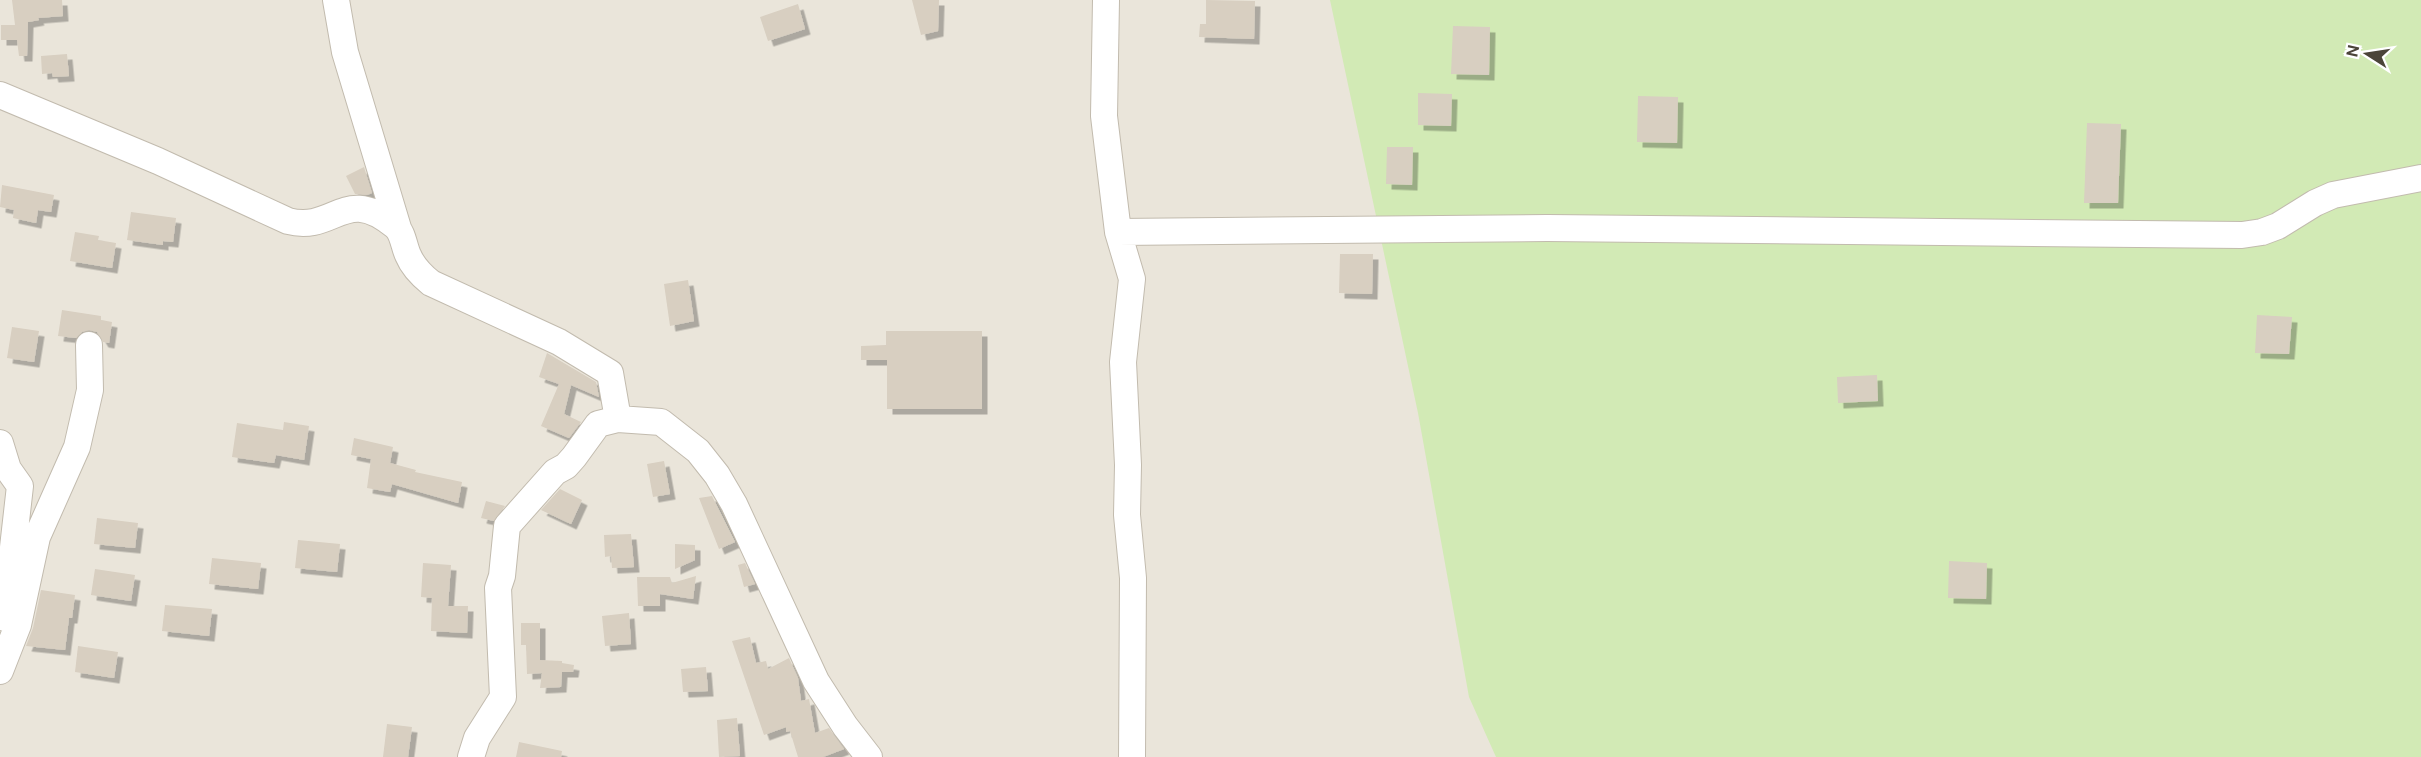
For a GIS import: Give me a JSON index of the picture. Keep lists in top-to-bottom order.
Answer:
{
  "north": "left"
}
